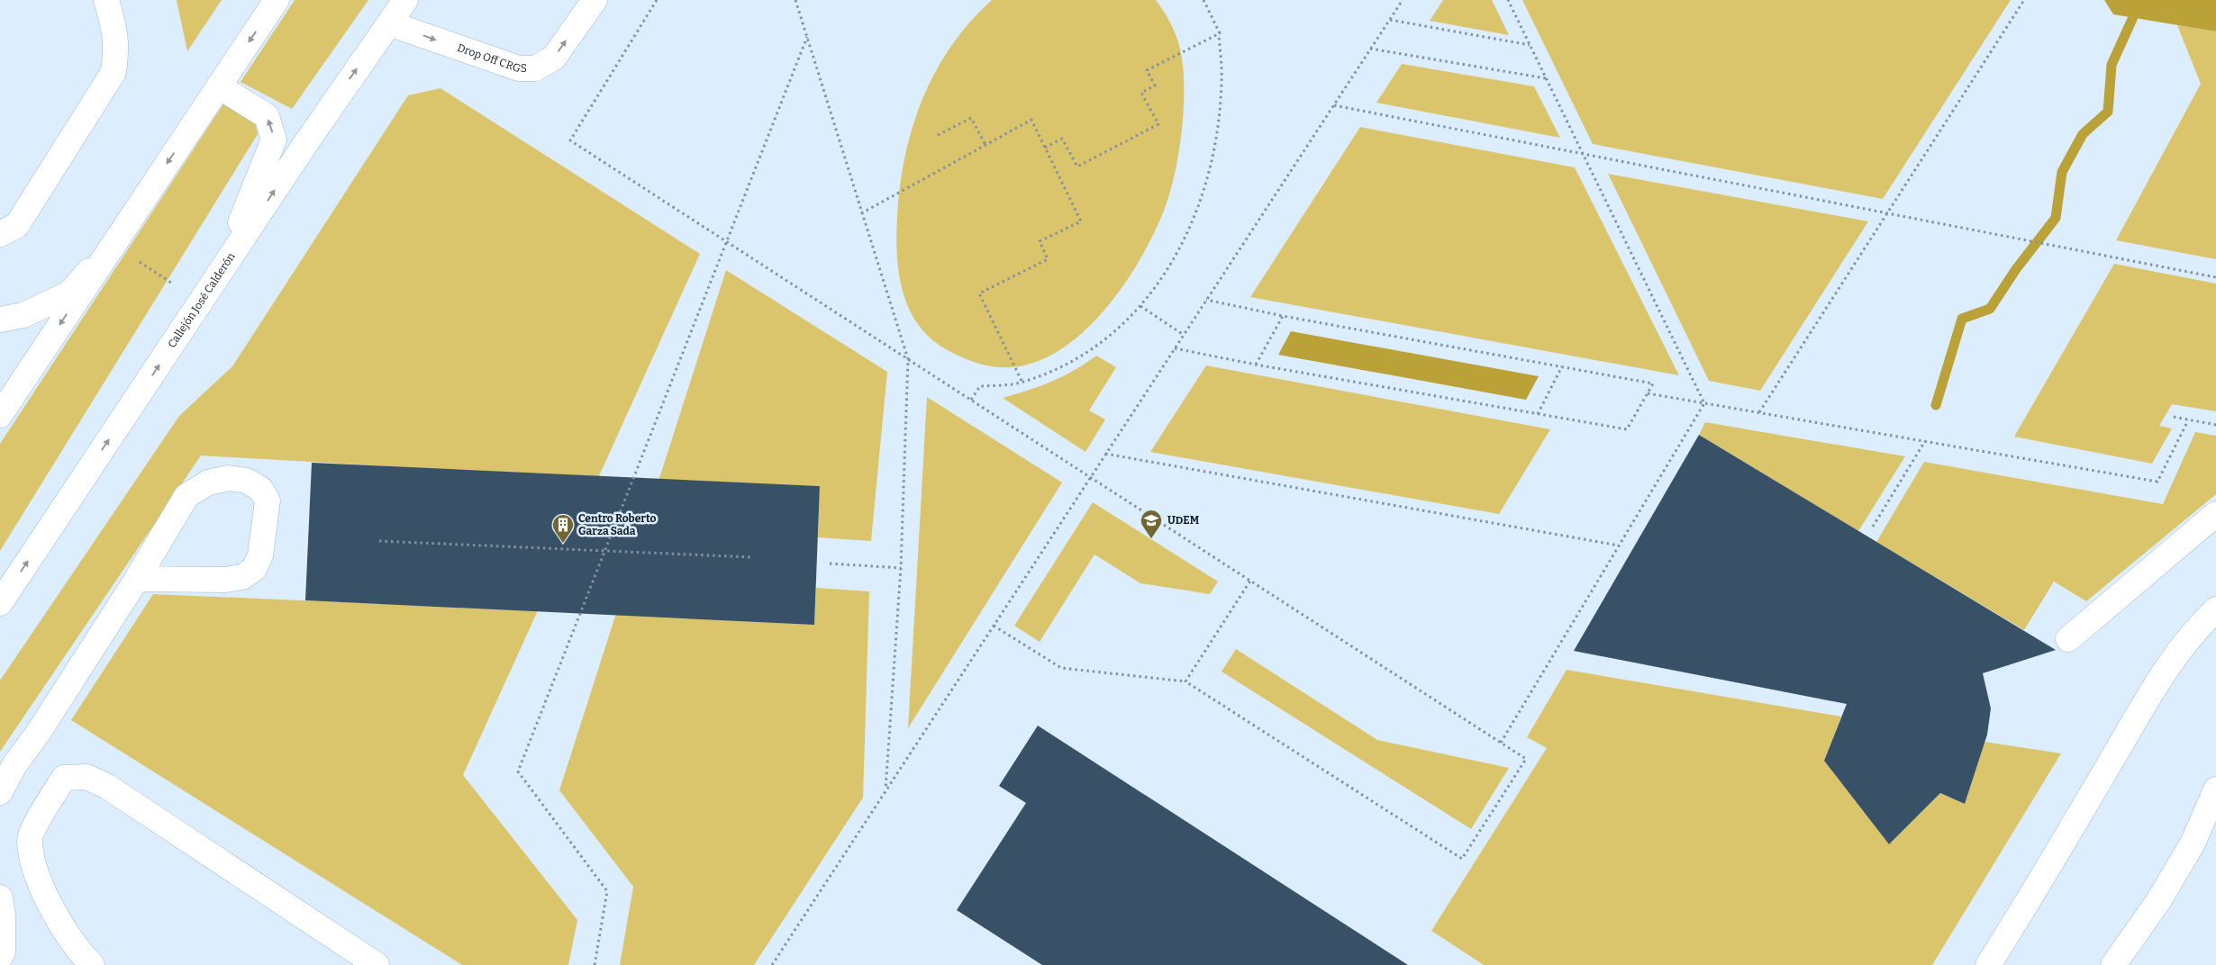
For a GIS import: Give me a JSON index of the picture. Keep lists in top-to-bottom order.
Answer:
{
  "streets": {
    "main road": ["Drop Off CRGS", "Callejón José Calderón"]
  },
  "crossings": [
    ["Drop Off CRGS", "Callejón José Calderón"]
  ],
  "one_way": ["Drop Off CRGS"],
  "places": {
    "school or university": ["UDEM"],
    "building": ["Centro Roberto Garza Sada"]
  }
}
